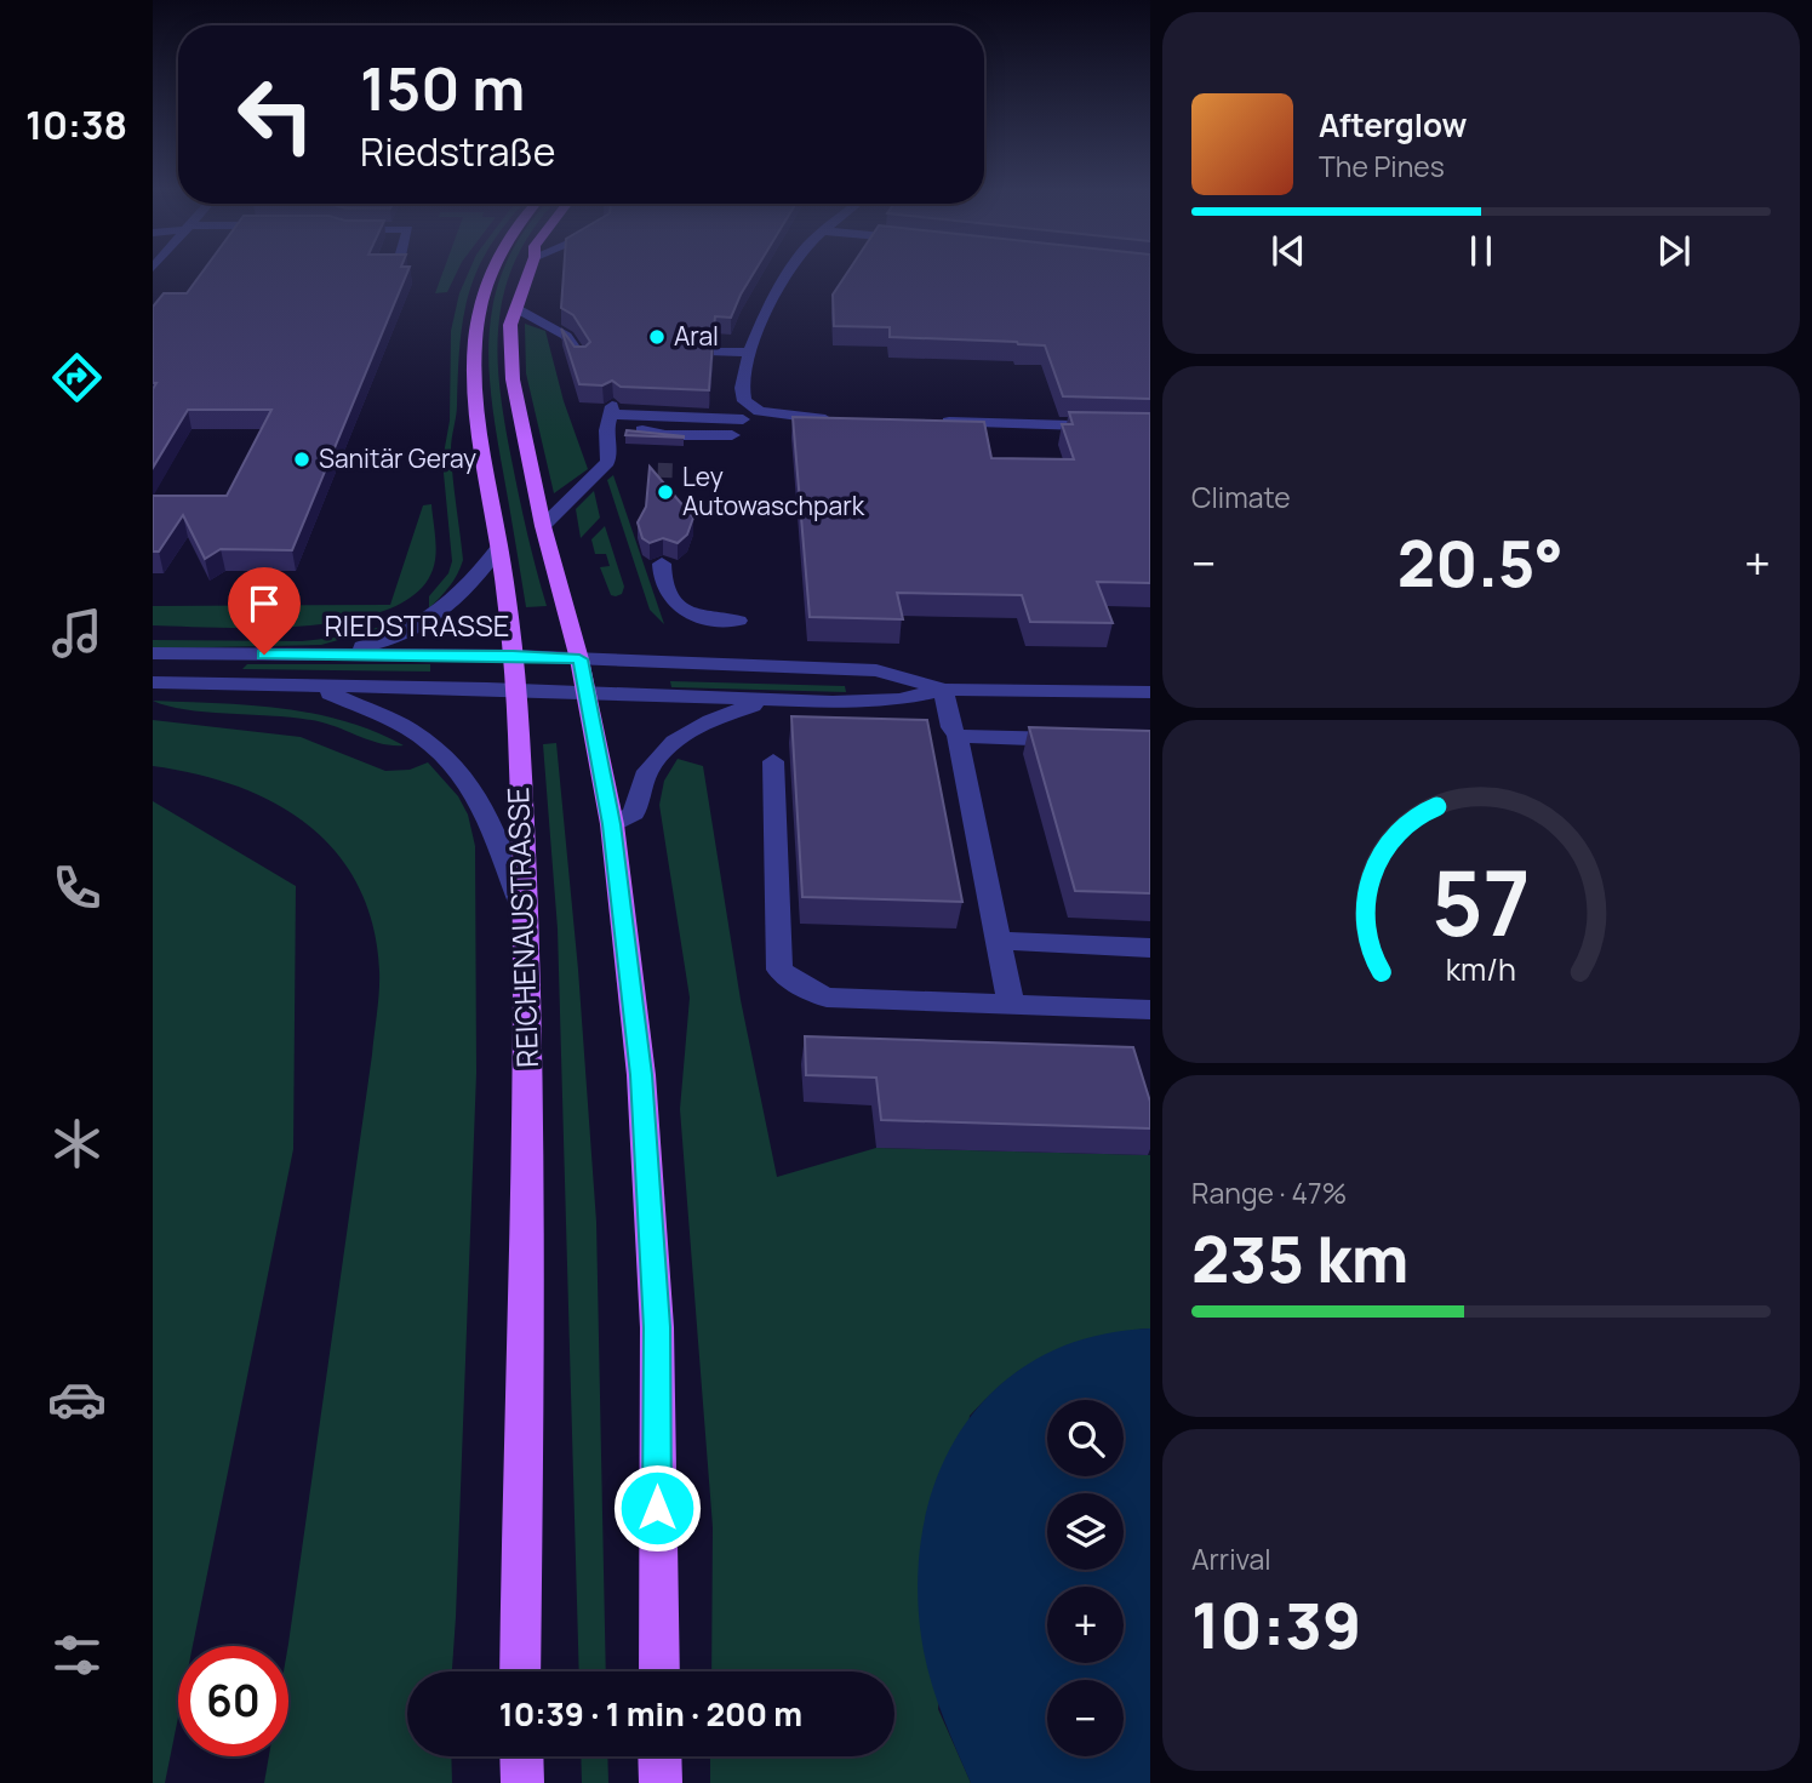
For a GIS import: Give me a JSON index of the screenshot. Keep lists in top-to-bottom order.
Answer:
{
  "streets": {
    "main road": ["REICHENAUSTRASSE"],
    "street": ["RIEDSTRASSE"]
  },
  "crossings": [
    ["RIEDSTRASSE", "REICHENAUSTRASSE"]
  ],
  "places": ["Aral", "Sanitär Geray", "Ley Autowaschpark"],
  "page": {
    "tabs": "10:38",
    "turn": ["150 m", "Riedstraße"],
    "song": ["Afterglow", "The Pines"],
    "tile": [
      "Climate",
      ["Range · 47%", "235 km"],
      ["Arrival", "10:39"]
    ],
    "heat": ["−", "20.5°", "+"],
    "map_buttons": ["+", "−"],
    "limit": "60",
    "trip": "10:39 · 1 min · 200 m",
    "gauge": ["57", "km/h"]
  }
}
